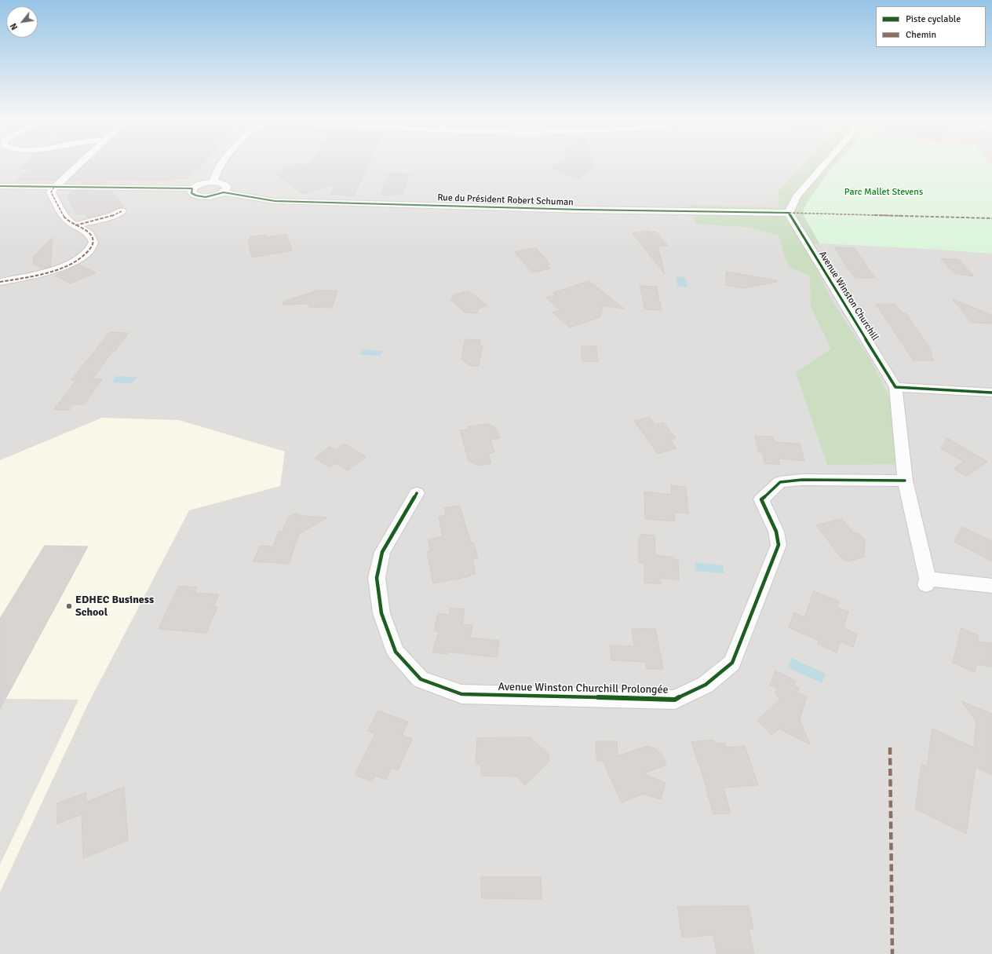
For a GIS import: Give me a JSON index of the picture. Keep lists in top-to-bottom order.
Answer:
{
  "streets": {
    "street": ["Rue du Président Robert Schuman", "Avenue Winston Churchill", "Avenue Winston Churchill Prolongée"]
  },
  "crossings": [
    ["Rue du Président Robert Schuman", "Avenue Winston Churchill"]
  ],
  "parks": ["Parc Mallet Stevens"],
  "places": ["EDHEC Business School"],
  "legend": ["Piste cyclable", "Chemin"],
  "north": "bottom left"
}
